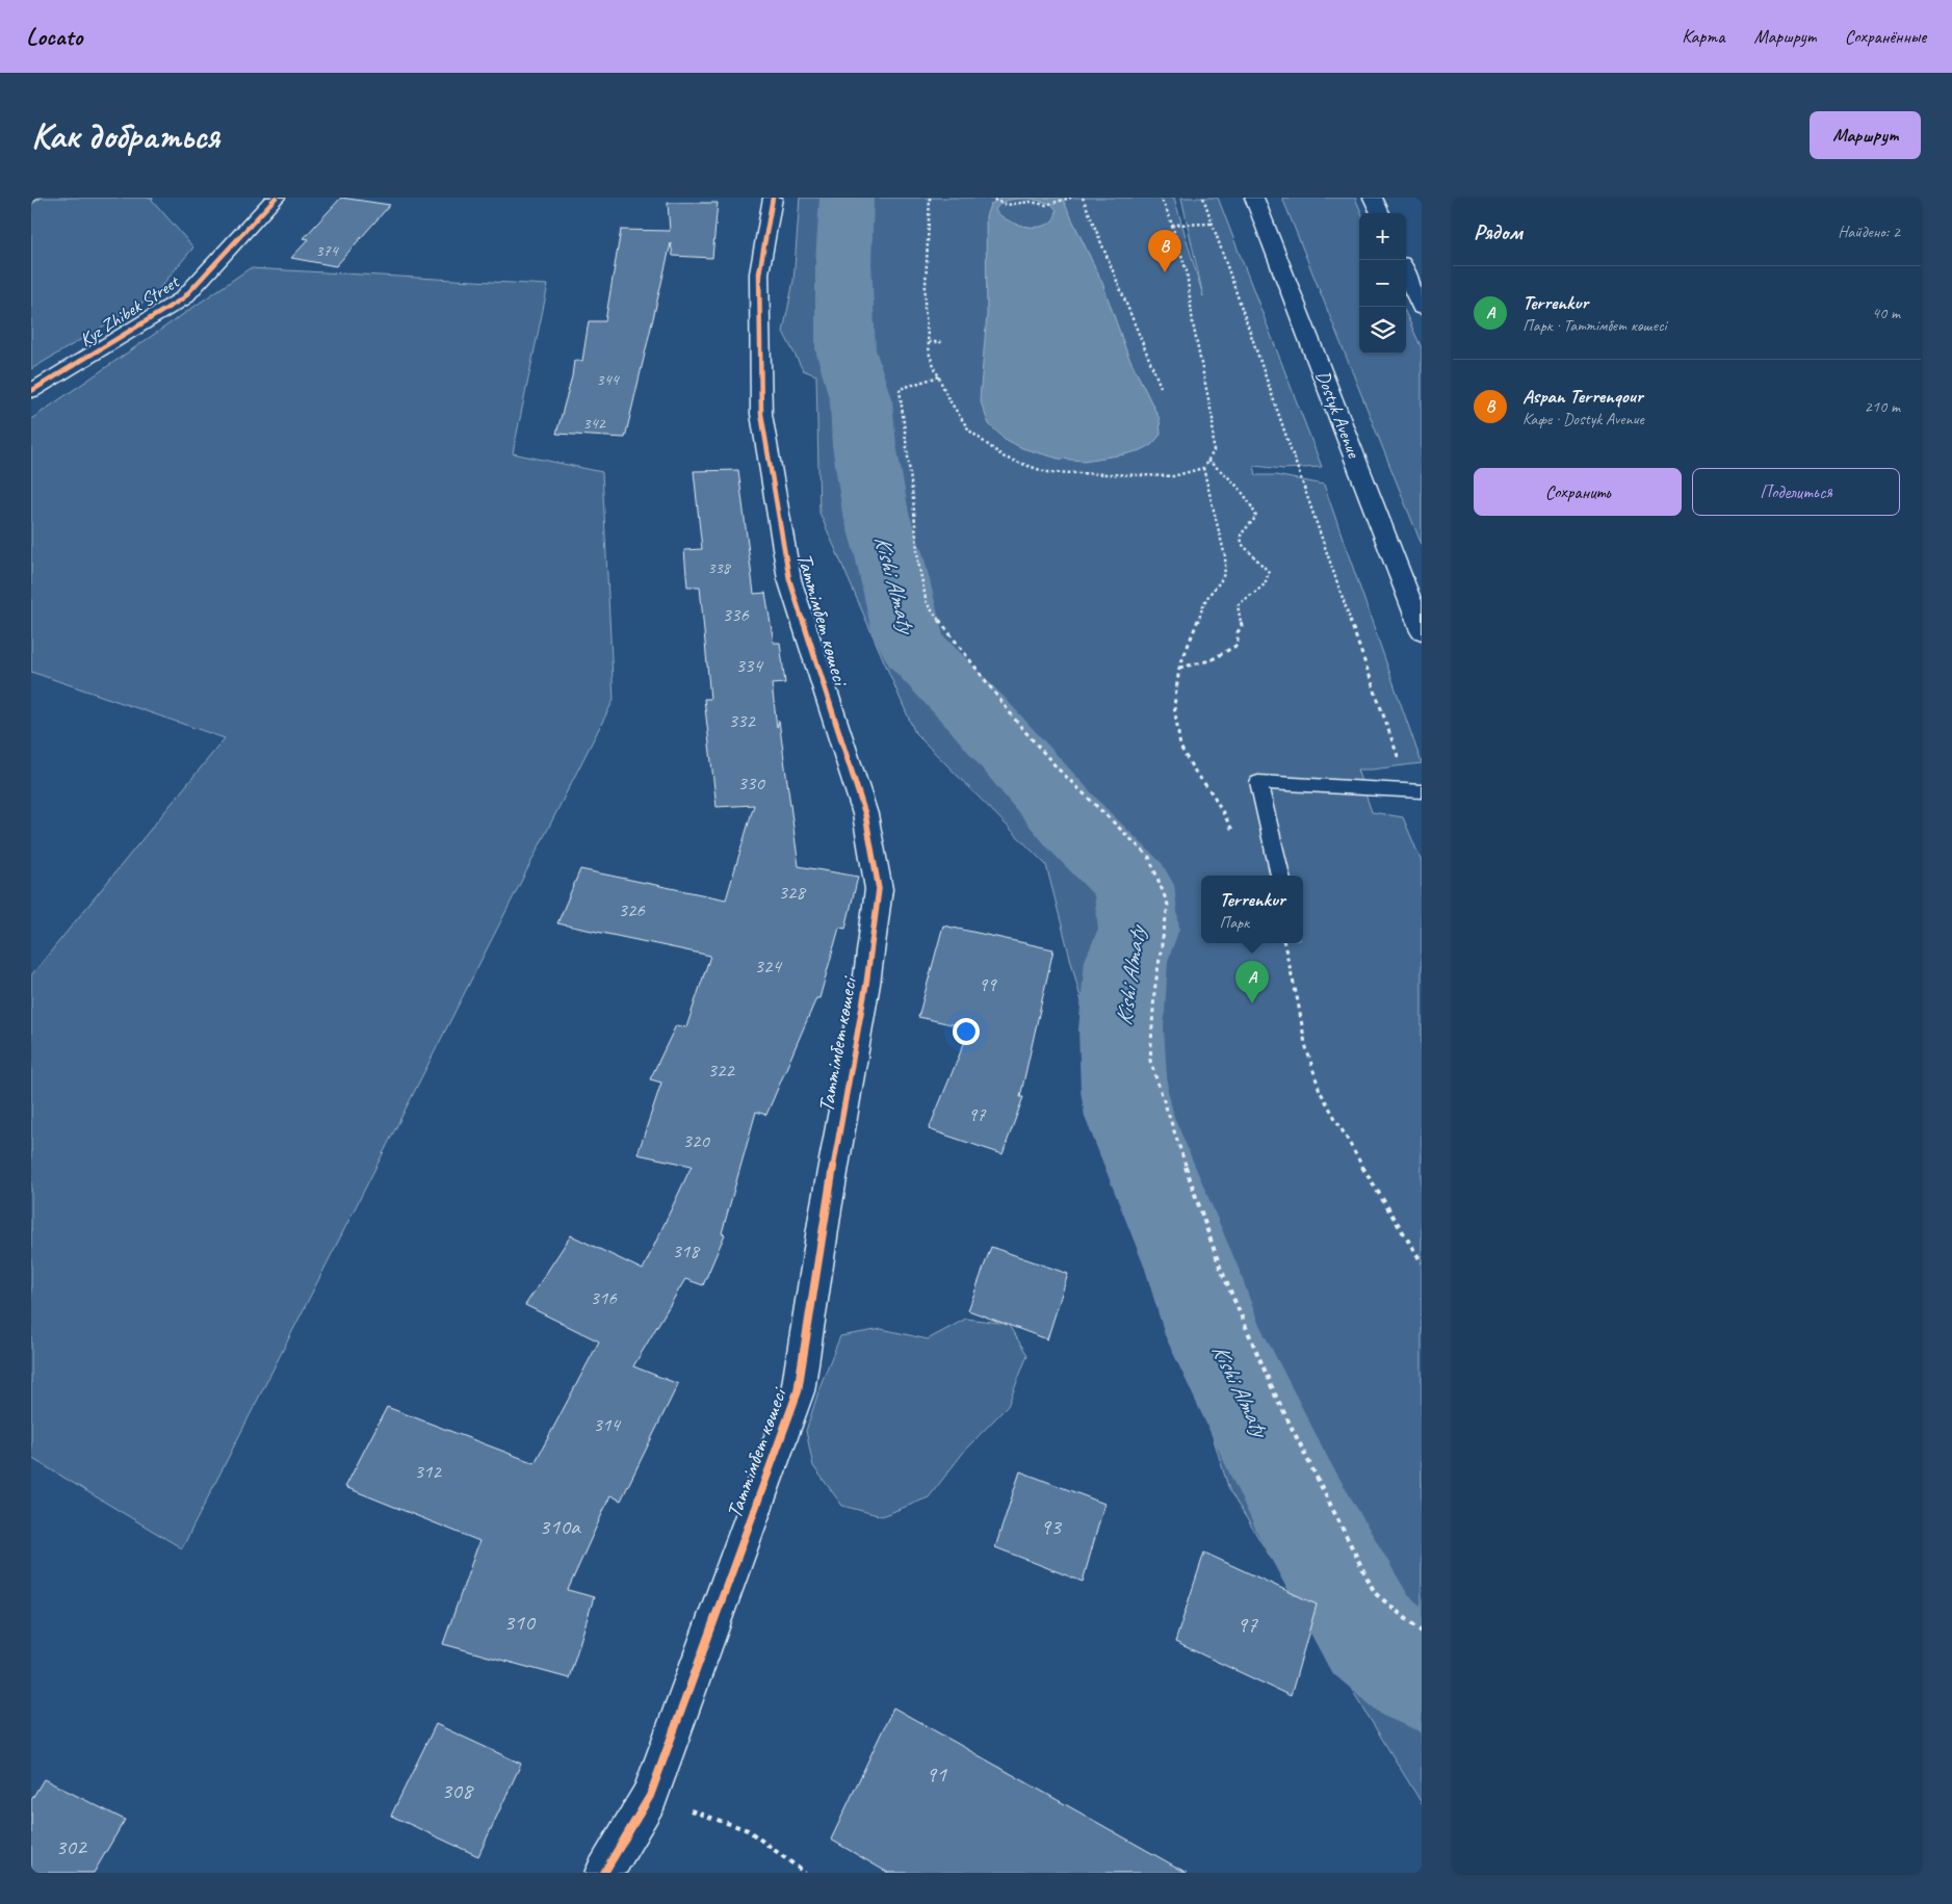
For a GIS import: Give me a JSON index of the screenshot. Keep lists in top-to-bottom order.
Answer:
{
  "streets": {
    "street": ["Kyz Zhibek Street", "Dostyk Avenue", "Таттімбет көшесі"]
  },
  "water": ["Kіshі Almaty"],
  "house_numbers": [
    "374",
    "344",
    "342",
    "338",
    "336",
    "334",
    "332",
    "330",
    "328",
    "326",
    "324",
    "99",
    "322",
    "97",
    "320",
    "318",
    "316",
    "314",
    "312",
    "310а",
    "93",
    "310",
    "97",
    "91",
    "308",
    "302"
  ],
  "page": {
    "header": "Locato",
    "nav": ["Карта", "Маршрут", "Сохранённые"],
    "buttons": [
      "Маршрут",
      ["Сохранить", "Поделиться"]
    ],
    "title": "Как добраться",
    "heading": ["Рядом", "Найдено: 2"],
    "map_buttons": ["+", "−"],
    "pins": ["B", "A"],
    "list": [
      {
        "mark": "A",
        "name": "Terrenkur",
        "note": "Парк · Таттімбет көшесі",
        "value": "40 m"
      },
      {
        "mark": "B",
        "name": "Aspan Terrenqour",
        "note": "Кафе · Dostyk Avenue",
        "value": "210 m"
      }
    ],
    "popup": ["Terrenkur", "Парк"]
  }
}
